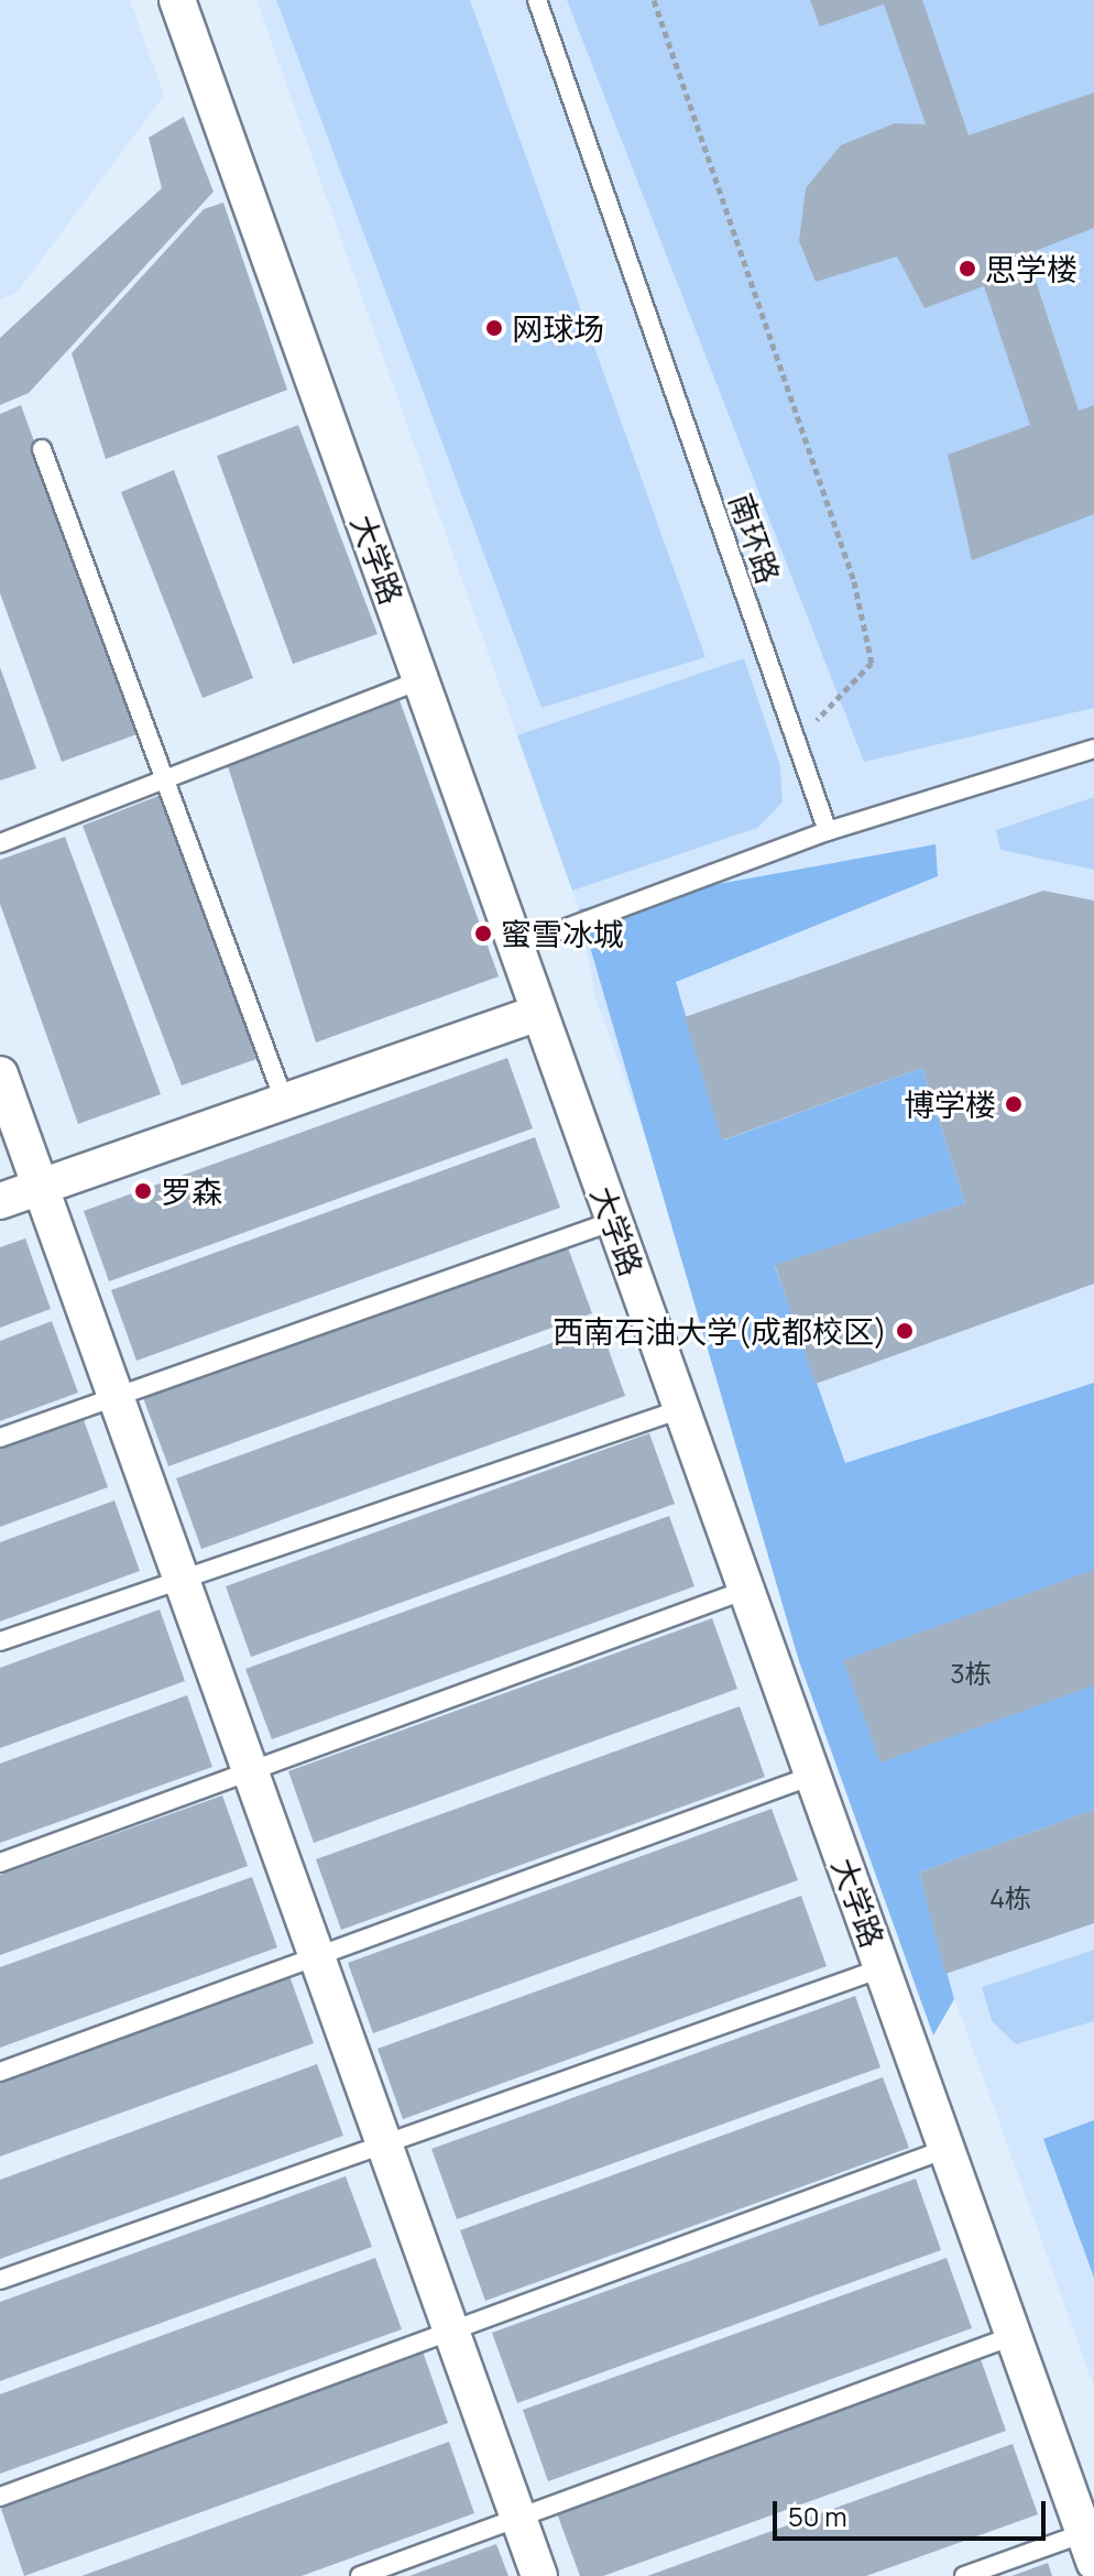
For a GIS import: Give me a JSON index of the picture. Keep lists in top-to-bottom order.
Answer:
{
  "streets": {
    "street": ["大学路"],
    "lane": ["南环路"]
  },
  "places": [
    "思学楼",
    "网球场",
    "蜜雪冰城",
    "博学楼",
    "罗森",
    "西南石油大学(成都校区)"
  ],
  "house_numbers": ["3栋", "4栋"],
  "scale_bar": "50 m"
}
